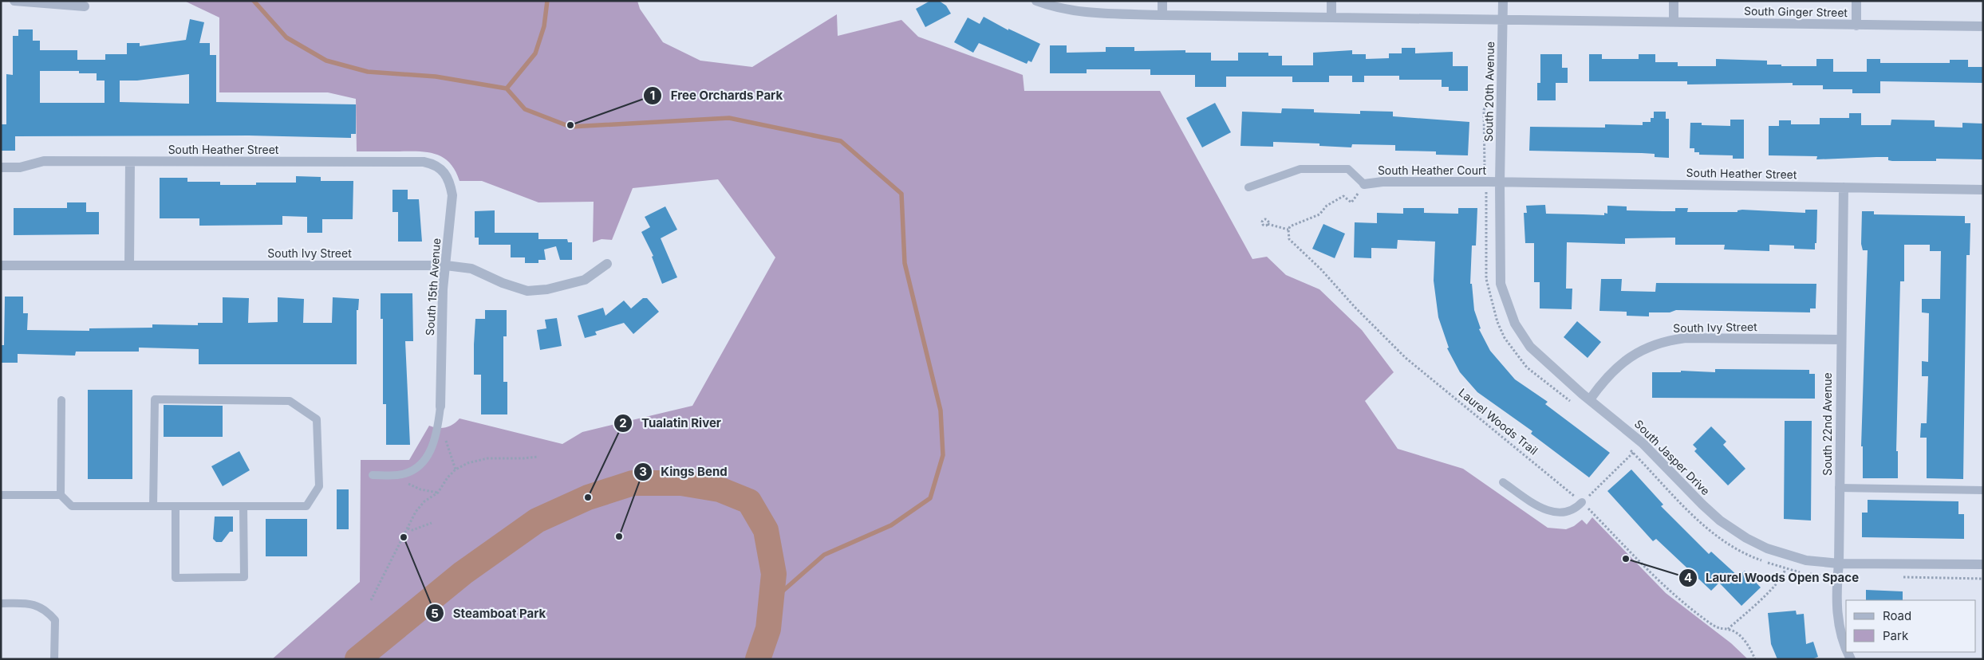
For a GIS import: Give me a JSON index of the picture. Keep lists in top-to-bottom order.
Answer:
{
  "streets": {
    "street": [
      "South Ginger Street",
      "South 20th Avenue",
      "South Heather Street",
      "South Heather Court",
      "South Ivy Street",
      "South 15th Avenue",
      "South 22nd Avenue",
      "South Jasper Drive"
    ],
    "path": ["Laurel Woods Trail"]
  },
  "crossings": [
    ["South Ginger Street", "South 20th Avenue"],
    ["South 20th Avenue", "South Heather Street"],
    ["South 20th Avenue", "South Heather Court"],
    ["South 20th Avenue", "South Jasper Drive"],
    ["South Heather Street", "South Heather Court"],
    ["South Heather Street", "South 15th Avenue"],
    ["South Heather Street", "South 22nd Avenue"],
    ["South Heather Street", "South Jasper Drive"],
    ["South Heather Court", "South Jasper Drive"],
    ["South Ivy Street", "South 15th Avenue"],
    ["South Ivy Street", "South 22nd Avenue"],
    ["South Ivy Street", "South Jasper Drive"],
    ["South 22nd Avenue", "South Jasper Drive"]
  ],
  "places": [
    "Free Orchards Park",
    "Tualatin River",
    "Kings Bend",
    "Steamboat Park",
    "Laurel Woods Open Space"
  ],
  "legend": ["Road", "Park"]
}
